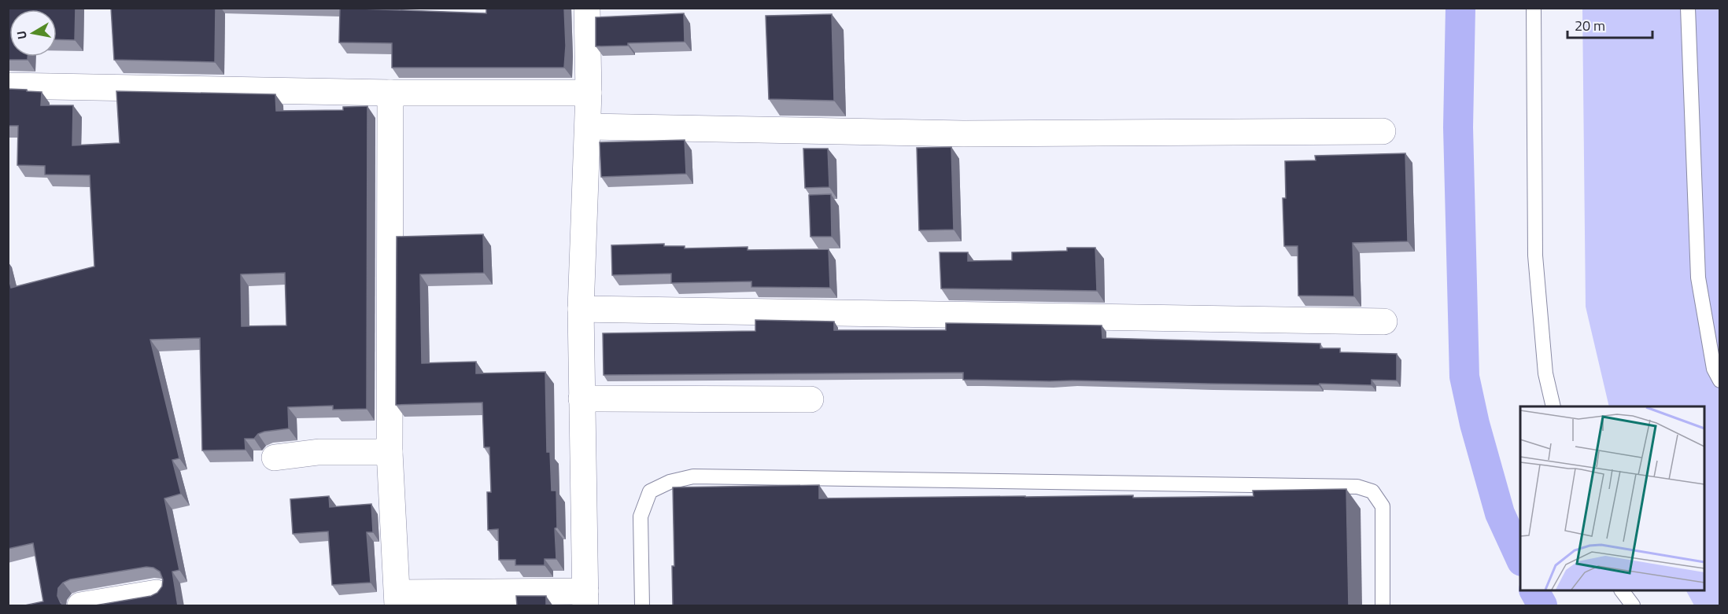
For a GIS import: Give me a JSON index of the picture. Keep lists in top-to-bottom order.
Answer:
{
  "scale_bar": "20 m",
  "north": "left"
}
